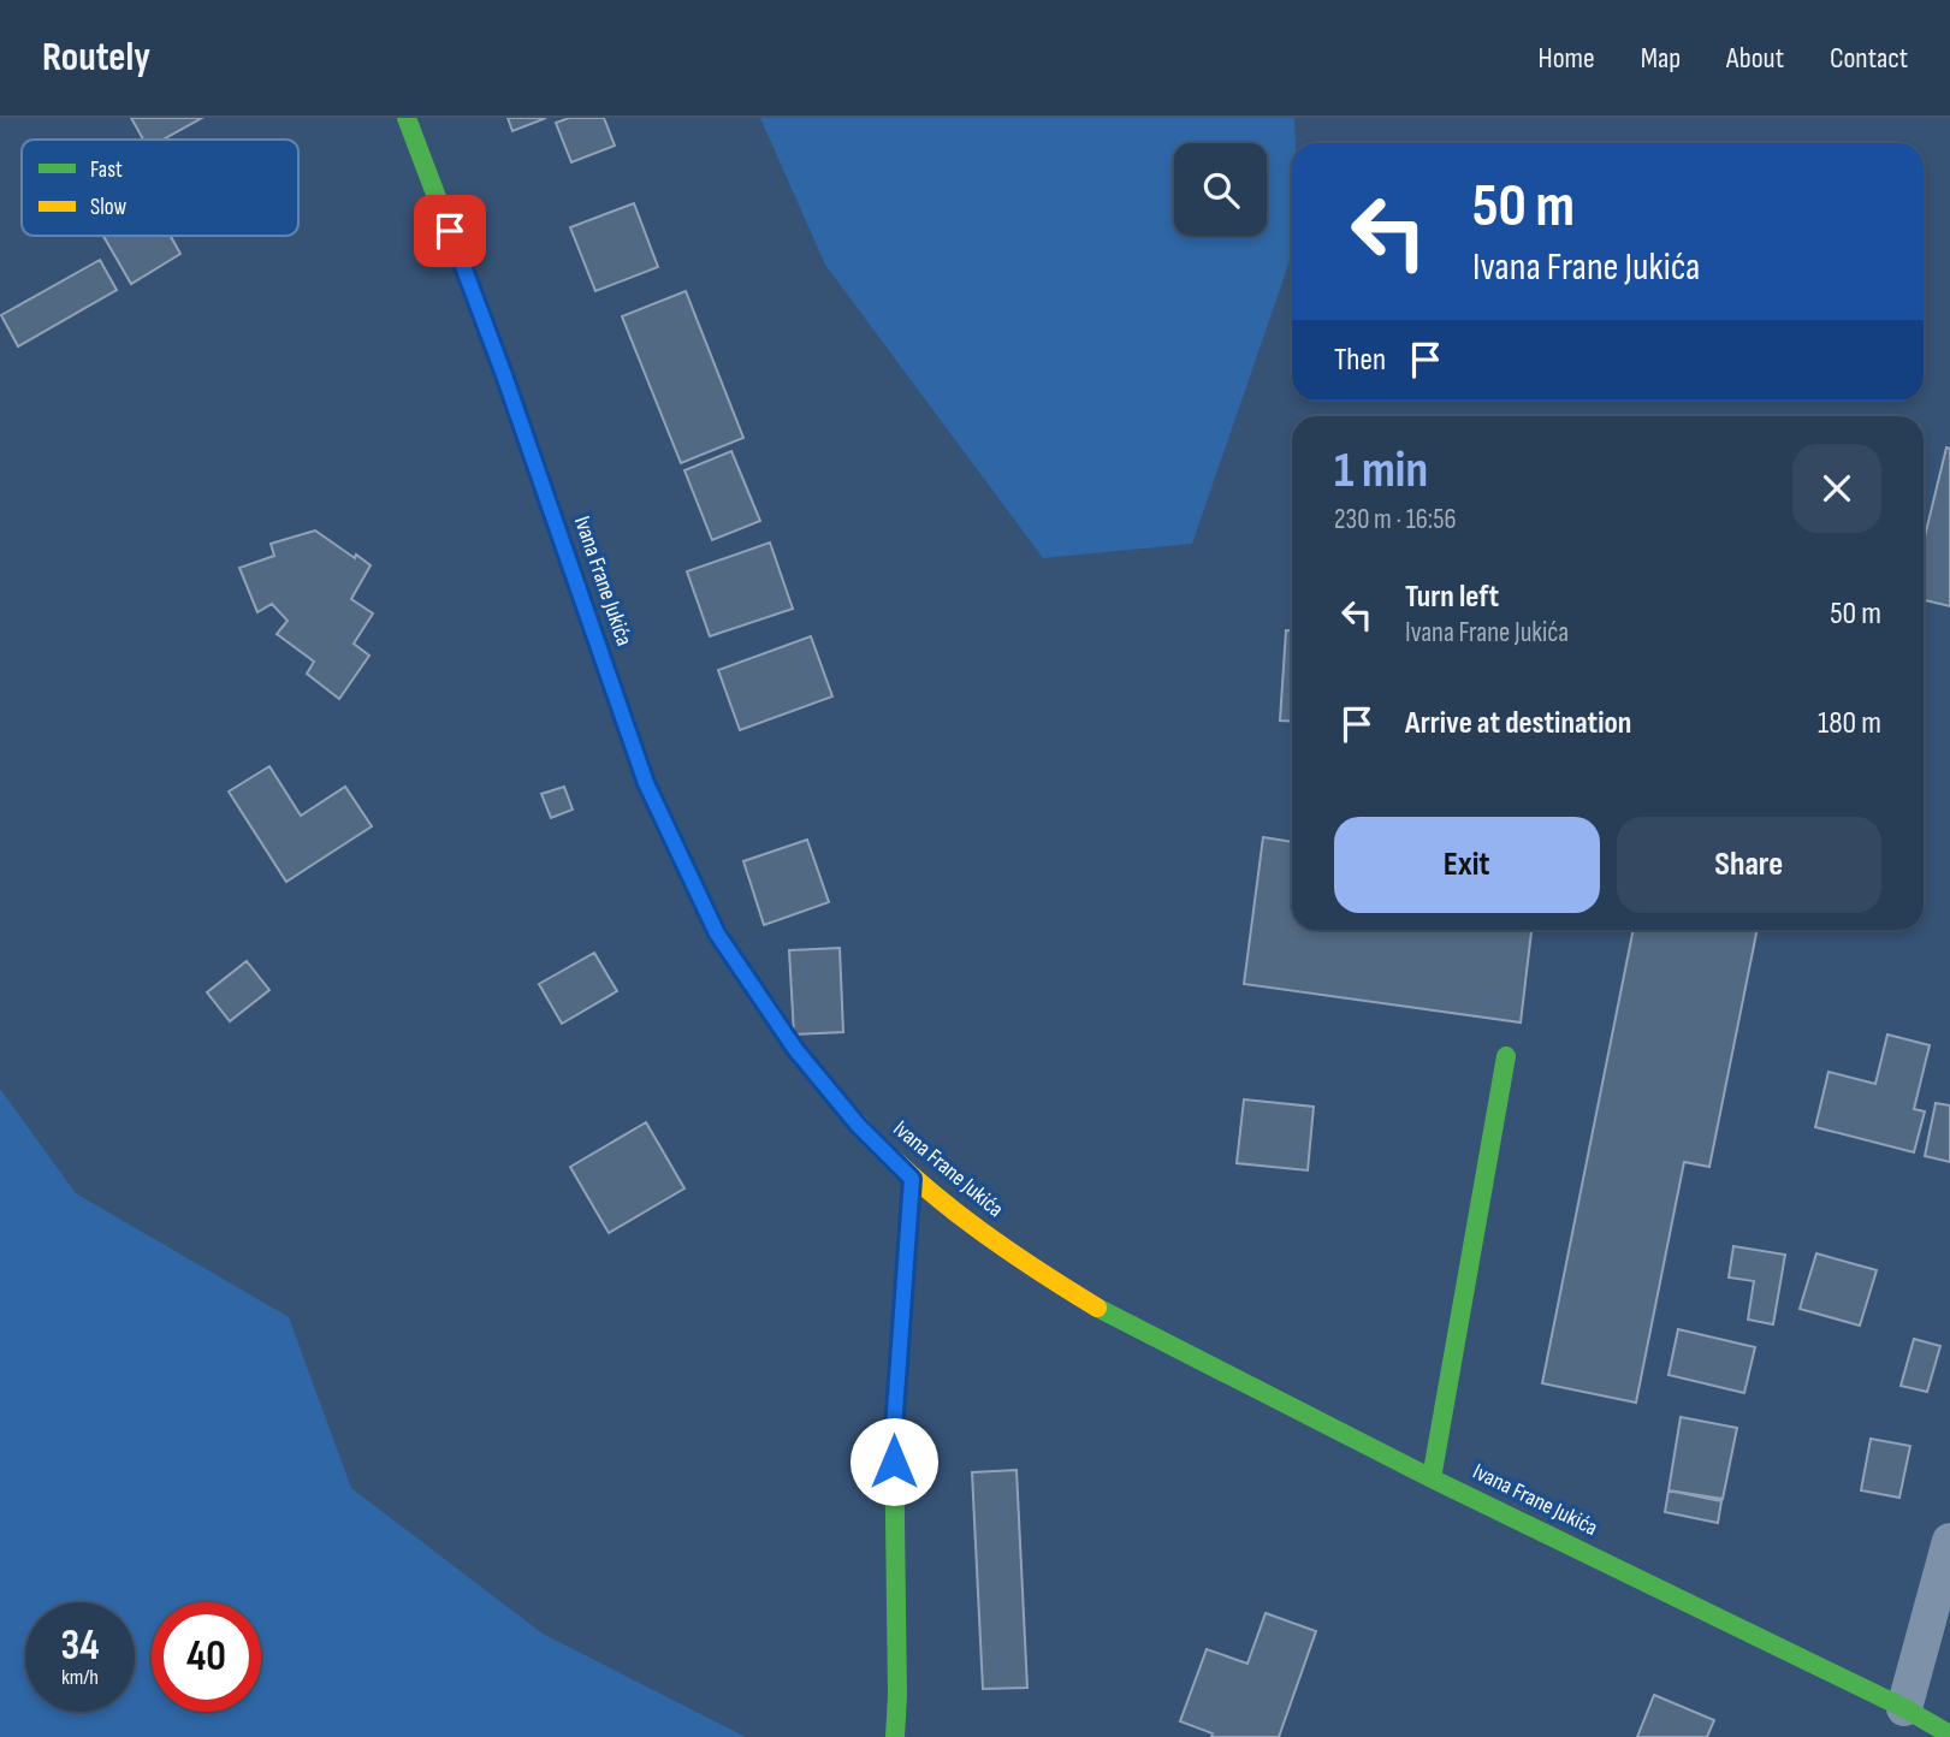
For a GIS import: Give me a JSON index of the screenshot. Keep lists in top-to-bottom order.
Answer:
{
  "streets": {
    "street": ["Ivana Frane Jukića"]
  },
  "legend": ["Fast", "Slow"],
  "page": {
    "header": "Routely",
    "nav": [
      "Home",
      "Map",
      "About",
      "Contact"
    ],
    "turn": ["50 m", "Ivana Frane Jukića"],
    "then": "Then",
    "heading": ["1 min", "230 m · 16:56"],
    "list": [
      {
        "name": "Turn left",
        "note": "Ivana Frane Jukića",
        "value": "50 m"
      },
      {
        "name": "Arrive at destination",
        "value": "180 m"
      }
    ],
    "buttons": ["Exit", "Share"],
    "speed": "34 km/h",
    "limit": "40"
  }
}
